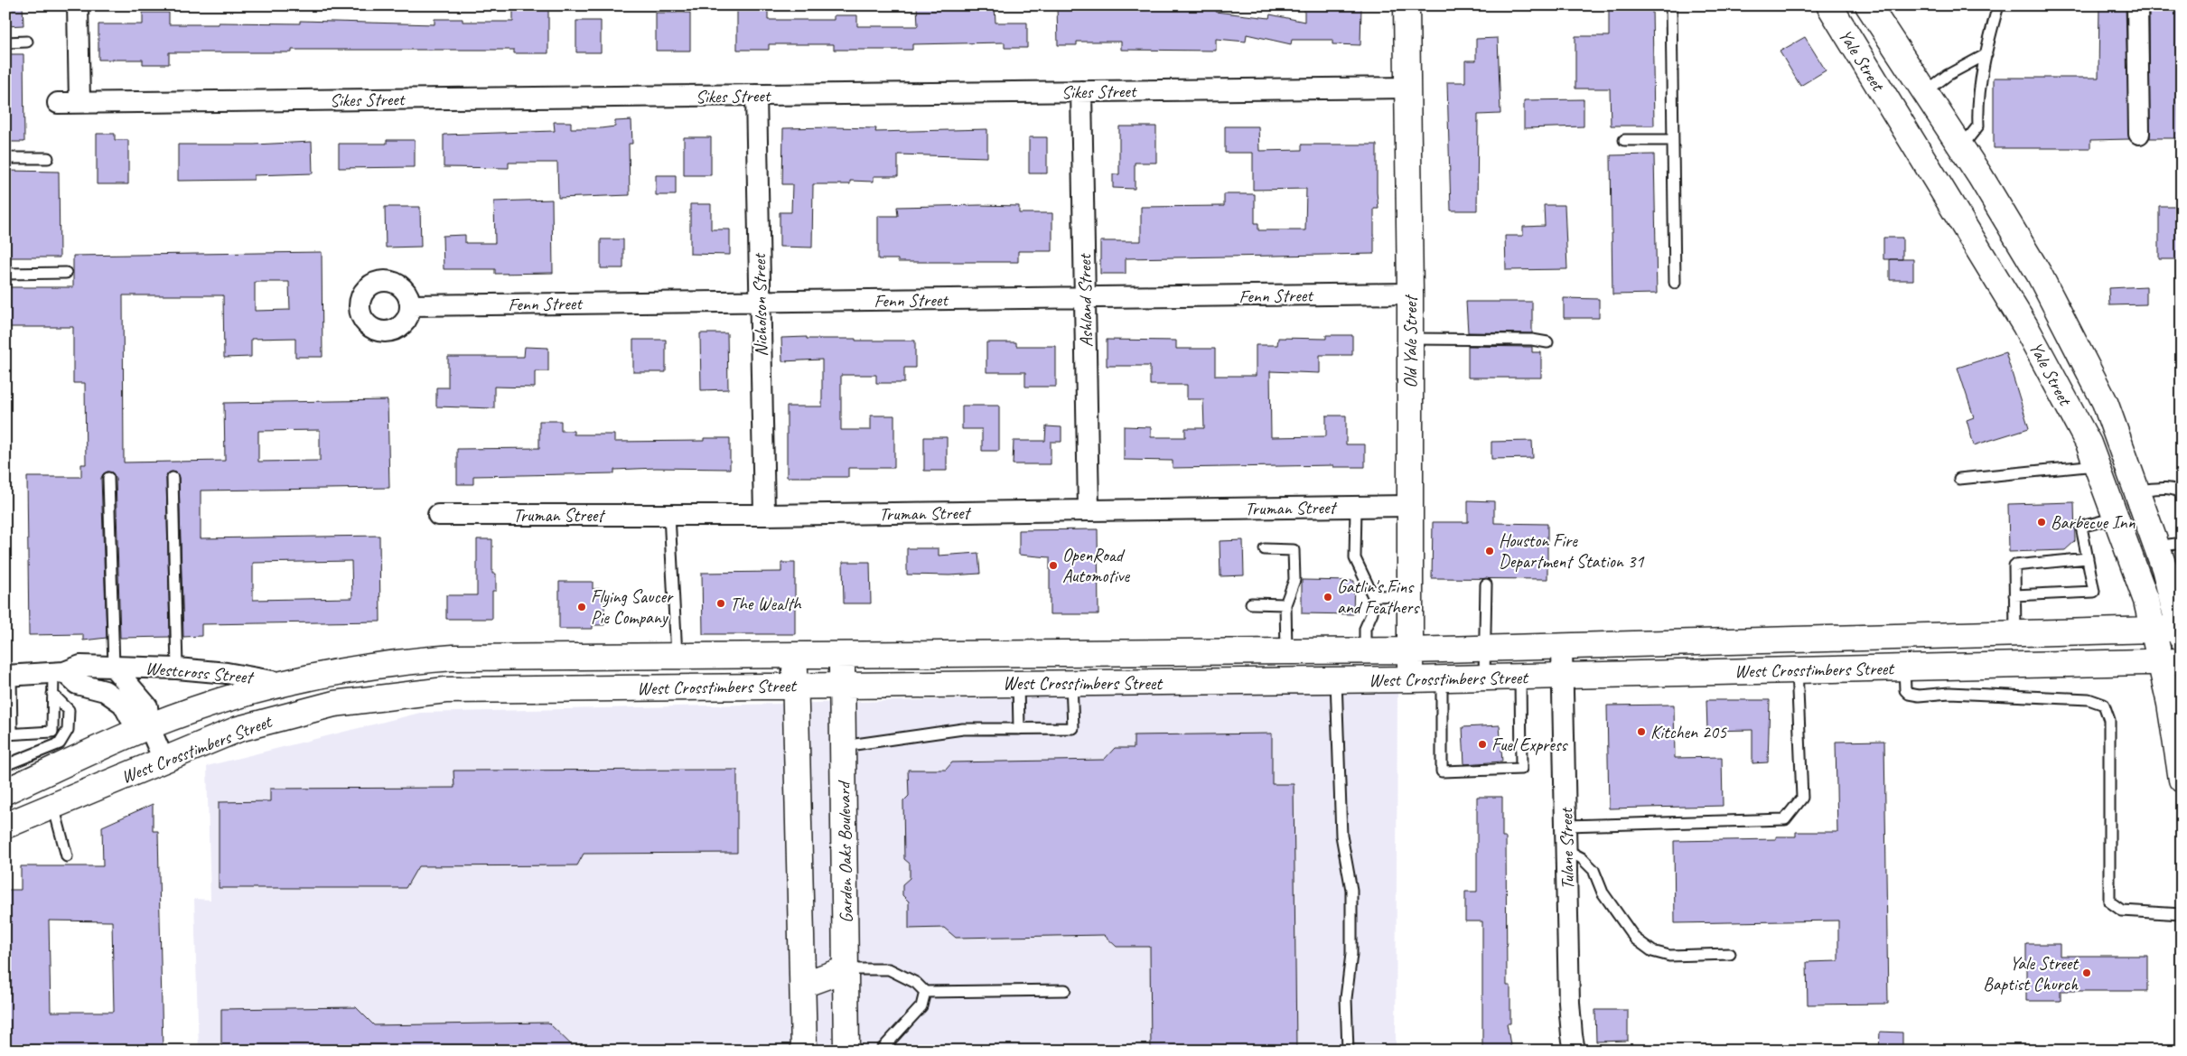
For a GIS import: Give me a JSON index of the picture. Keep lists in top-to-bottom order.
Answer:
{
  "streets": {
    "main road": [
      "Yale Street",
      "Old Yale Street",
      "West Crosstimbers Street",
      "Garden Oaks Boulevard"
    ],
    "street": [
      "Sikes Street",
      "Fenn Street",
      "Ashland Street",
      "Nicholson Street",
      "Truman Street",
      "Westcross Street",
      "Tulane Street"
    ]
  },
  "crossings": [
    ["Yale Street", "West Crosstimbers Street"],
    ["Sikes Street", "Ashland Street"],
    ["Sikes Street", "Nicholson Street"],
    ["Sikes Street", "Old Yale Street"],
    ["Fenn Street", "Ashland Street"],
    ["Fenn Street", "Nicholson Street"],
    ["Fenn Street", "Old Yale Street"],
    ["Ashland Street", "Truman Street"],
    ["Nicholson Street", "Truman Street"],
    ["Old Yale Street", "Truman Street"],
    ["Old Yale Street", "West Crosstimbers Street"],
    ["West Crosstimbers Street", "Westcross Street"],
    ["West Crosstimbers Street", "Tulane Street"],
    ["West Crosstimbers Street", "Garden Oaks Boulevard"]
  ],
  "places": [
    "Barbecue Inn",
    "Houston Fire Department Station 31",
    "OpenRoad Automotive",
    "Gatlin's Fins and Feathers",
    "The Wealth",
    "Flying Saucer Pie Company",
    "Kitchen 205",
    "Fuel Express",
    "Yale Street Baptist Church"
  ]
}
